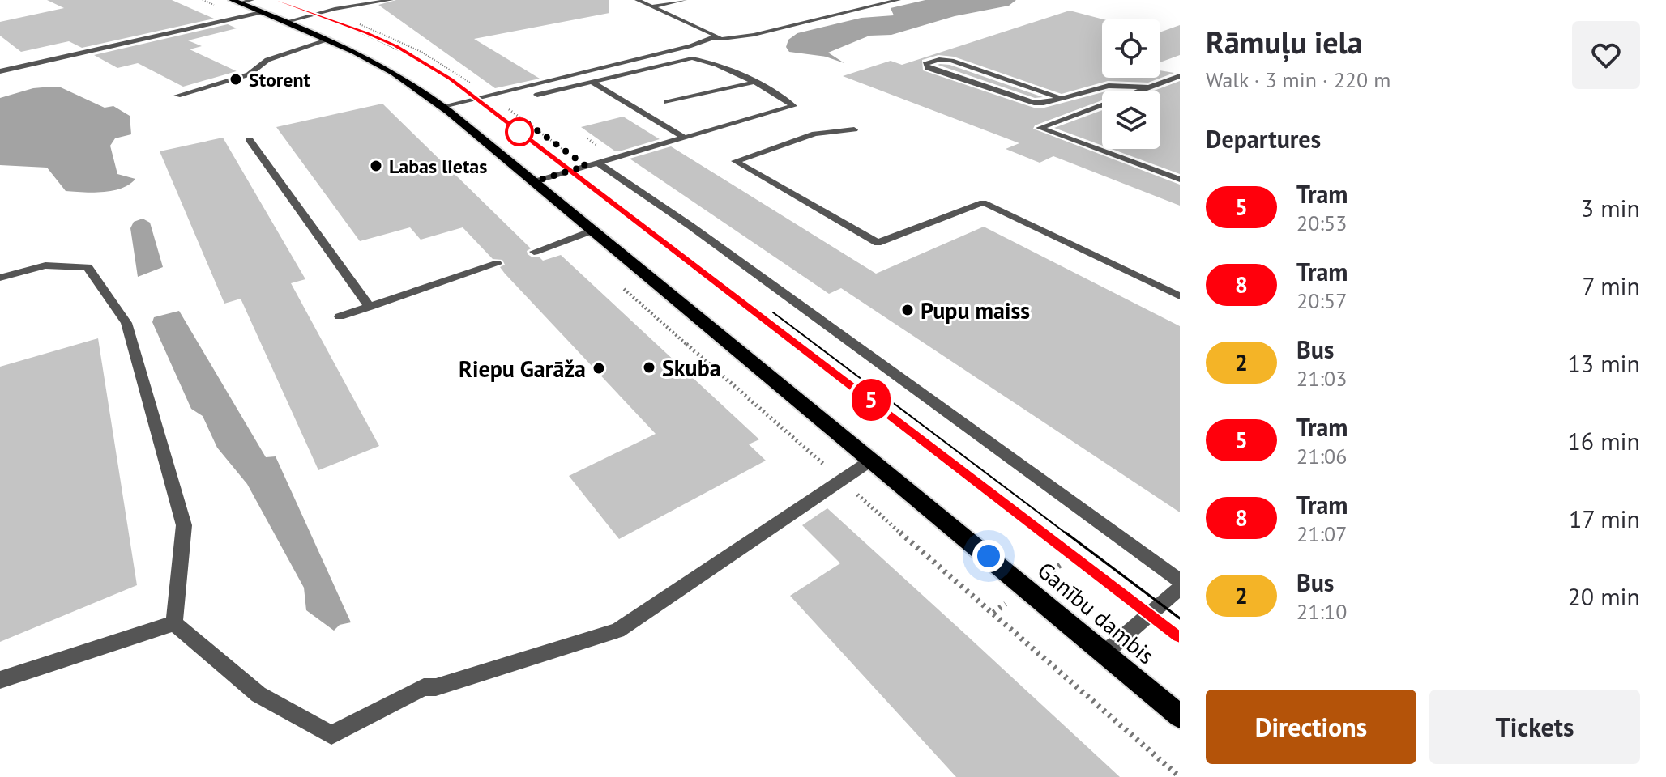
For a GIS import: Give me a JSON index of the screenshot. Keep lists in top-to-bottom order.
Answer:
{
  "streets": {
    "main road": ["Ganību dambis"]
  },
  "places": [
    "Storent",
    "Labas lietas",
    "Pupu maiss",
    "Skuba",
    "Riepu Garāža"
  ],
  "lines": ["tram line 5"],
  "page": {
    "on_map": "5",
    "heading": [
      ["Rāmuļu iela", "Walk · 3 min · 220 m"],
      "Departures"
    ],
    "list": [
      {
        "mark": "5",
        "name": "Tram",
        "note": "20:53",
        "value": "3 min"
      },
      {
        "mark": "8",
        "name": "Tram",
        "note": "20:57",
        "value": "7 min"
      },
      {
        "mark": "2",
        "name": "Bus",
        "note": "21:03",
        "value": "13 min"
      },
      {
        "mark": "5",
        "name": "Tram",
        "note": "21:06",
        "value": "16 min"
      },
      {
        "mark": "8",
        "name": "Tram",
        "note": "21:07",
        "value": "17 min"
      },
      {
        "mark": "2",
        "name": "Bus",
        "note": "21:10",
        "value": "20 min"
      }
    ],
    "buttons": ["Directions", "Tickets"]
  }
}
